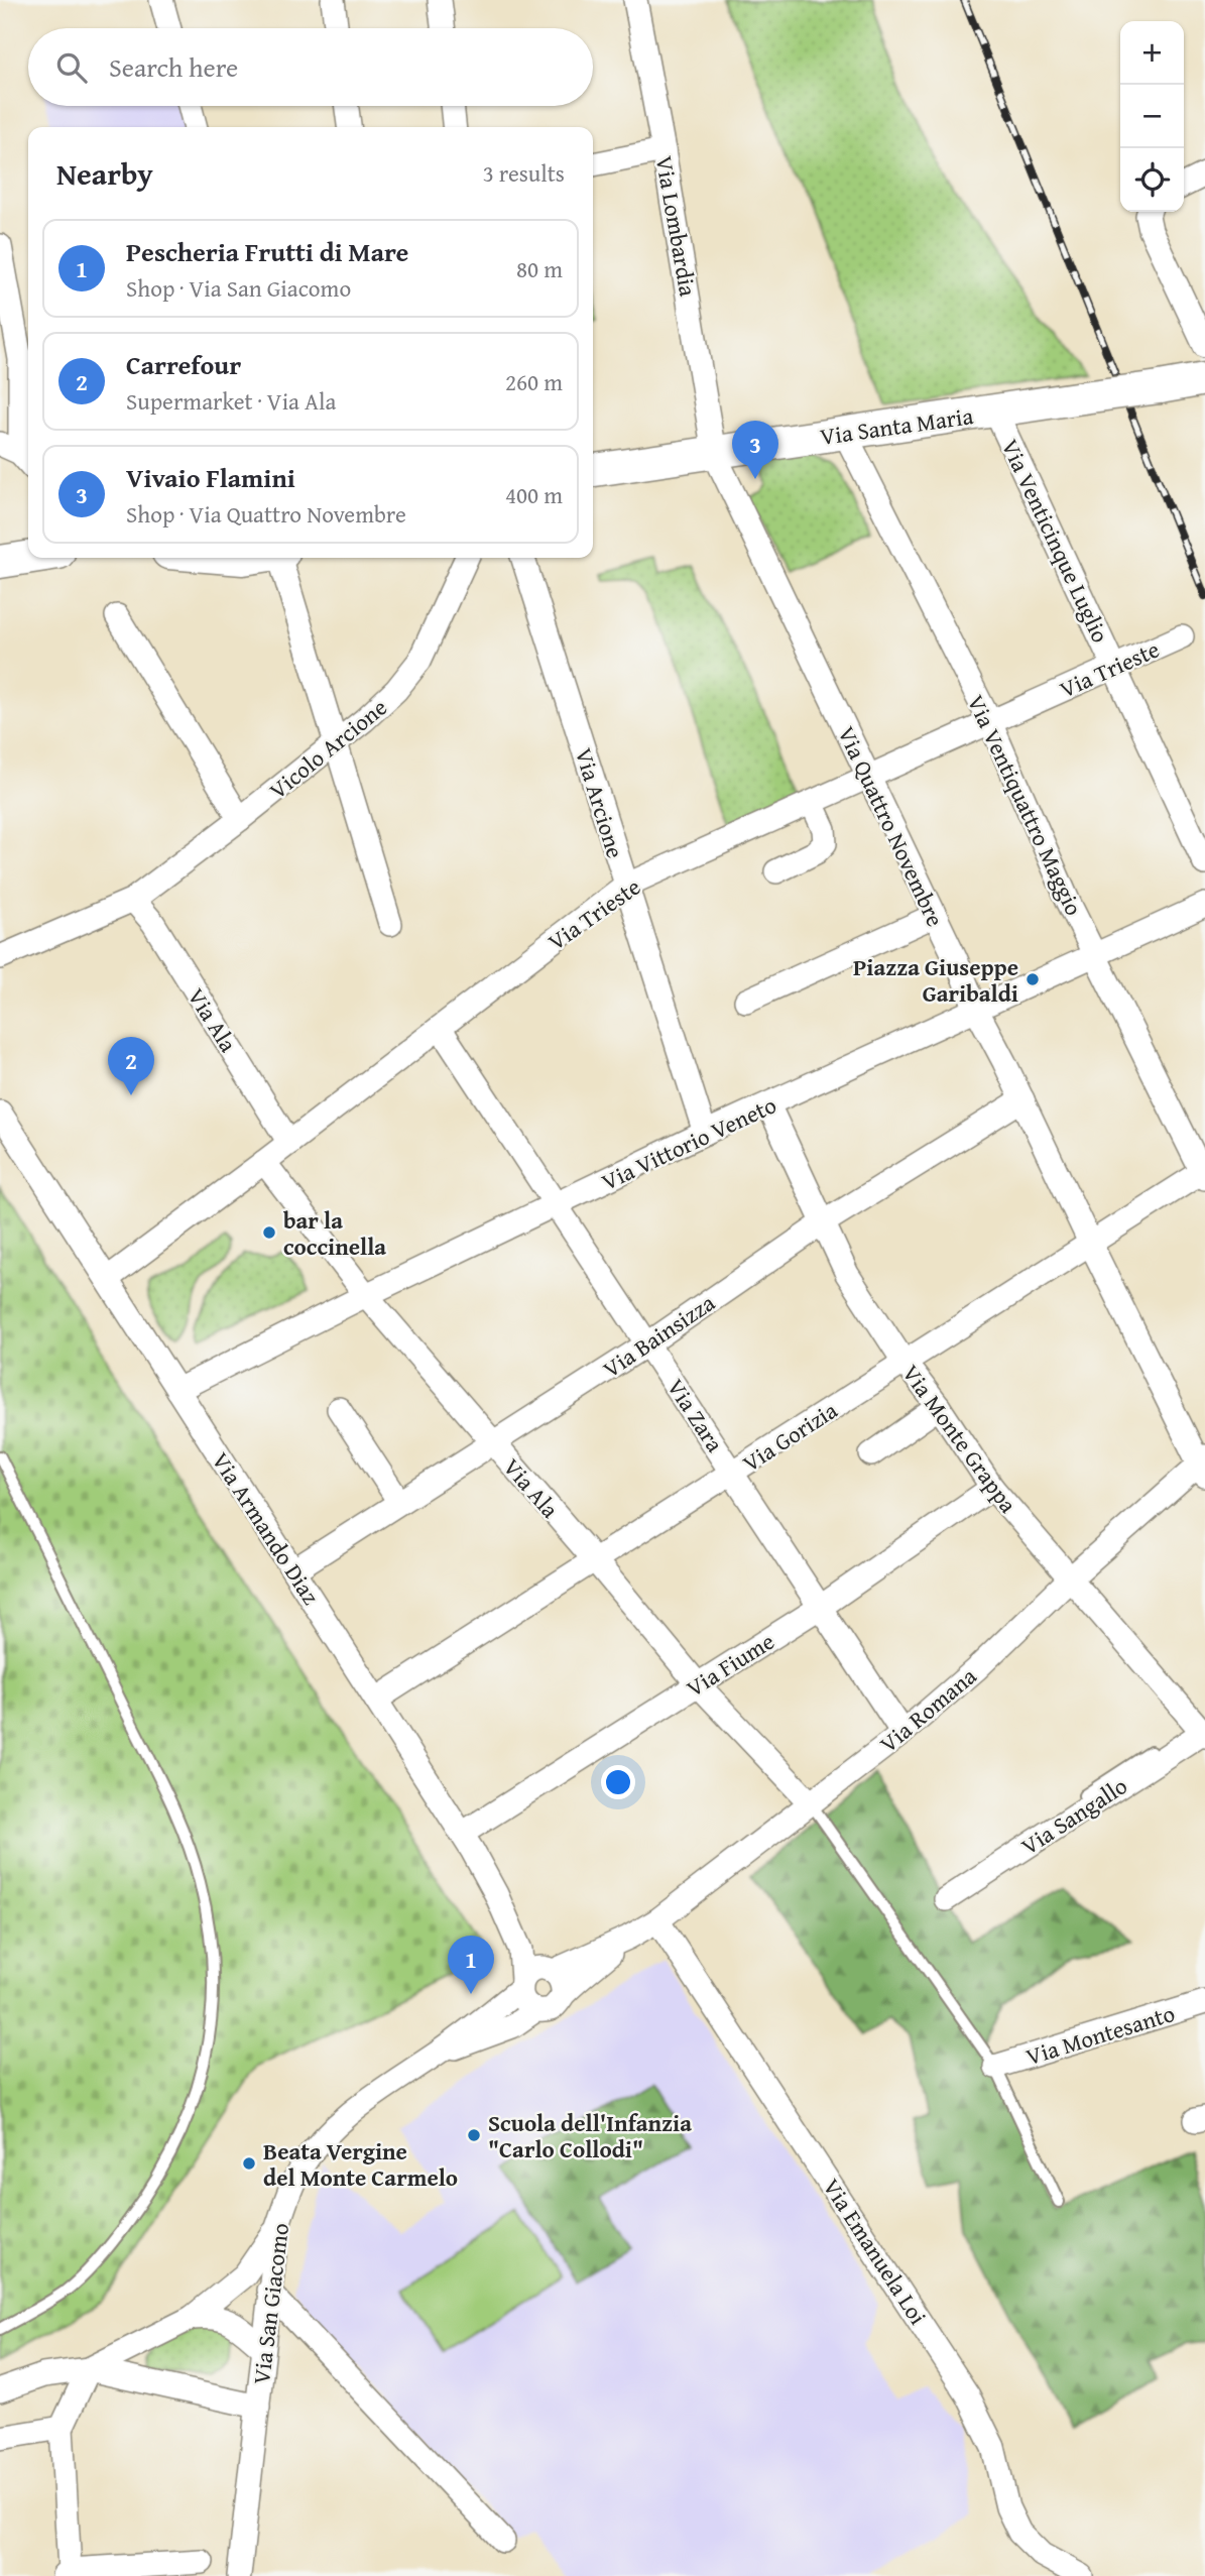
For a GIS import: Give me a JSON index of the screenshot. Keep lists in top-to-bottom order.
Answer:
{
  "streets": {
    "main road": ["Via Santa Maria"],
    "street": [
      "Via Lombardia",
      "Via Venticinque Luglio",
      "Via Trieste",
      "Vicolo Arcione",
      "Via Arcione",
      "Via Ventiquattro Maggio",
      "Via Quattro Novembre",
      "Via Ala",
      "Via Vittorio Veneto",
      "Via Bainsizza",
      "Via Zara",
      "Via Gorizia",
      "Via Monte Grappa",
      "Via Armando Diaz",
      "Via Fiume",
      "Via Romana",
      "Via Sangallo",
      "Via Montesanto",
      "Via Emanuela Loi",
      "Via San Giacomo"
    ]
  },
  "crossings": [
    ["Via Lombardia", "Via Santa Maria"],
    ["Via Lombardia", "Via Quattro Novembre"],
    ["Via Santa Maria", "Via Venticinque Luglio"],
    ["Via Santa Maria", "Via Ventiquattro Maggio"],
    ["Via Santa Maria", "Via Quattro Novembre"],
    ["Via Venticinque Luglio", "Via Trieste"],
    ["Via Trieste", "Via Arcione"],
    ["Via Trieste", "Via Ventiquattro Maggio"],
    ["Via Trieste", "Via Quattro Novembre"],
    ["Via Trieste", "Via Ala"],
    ["Via Trieste", "Via Zara"],
    ["Via Trieste", "Via Armando Diaz"],
    ["Vicolo Arcione", "Via Ala"],
    ["Via Arcione", "Via Vittorio Veneto"],
    ["Via Ventiquattro Maggio", "Via Vittorio Veneto"],
    ["Via Ventiquattro Maggio", "Via Gorizia"],
    ["Via Quattro Novembre", "Via Vittorio Veneto"],
    ["Via Quattro Novembre", "Via Bainsizza"],
    ["Via Quattro Novembre", "Via Gorizia"],
    ["Via Quattro Novembre", "Via Romana"],
    ["Via Ala", "Via Vittorio Veneto"],
    ["Via Ala", "Via Bainsizza"],
    ["Via Ala", "Via Gorizia"],
    ["Via Ala", "Via Fiume"],
    ["Via Ala", "Via Romana"],
    ["Via Vittorio Veneto", "Via Zara"],
    ["Via Vittorio Veneto", "Via Monte Grappa"],
    ["Via Vittorio Veneto", "Via Armando Diaz"],
    ["Via Bainsizza", "Via Zara"],
    ["Via Bainsizza", "Via Monte Grappa"],
    ["Via Bainsizza", "Via Armando Diaz"],
    ["Via Zara", "Via Gorizia"],
    ["Via Zara", "Via Fiume"],
    ["Via Zara", "Via Romana"],
    ["Via Gorizia", "Via Monte Grappa"],
    ["Via Gorizia", "Via Armando Diaz"],
    ["Via Monte Grappa", "Via Fiume"],
    ["Via Monte Grappa", "Via Romana"],
    ["Via Monte Grappa", "Via Sangallo"],
    ["Via Armando Diaz", "Via Fiume"],
    ["Via Armando Diaz", "Via Romana"],
    ["Via Armando Diaz", "Via San Giacomo"],
    ["Via Romana", "Via Emanuela Loi"],
    ["Via Romana", "Via San Giacomo"]
  ],
  "places": [
    "Piazza Giuseppe Garibaldi",
    "bar la coccinella",
    "Scuola dell'Infanzia \"Carlo Collodi\"",
    "Beata Vergine del Monte Carmelo"
  ],
  "page": {
    "map_buttons": ["+", "−"],
    "search": "Search here",
    "heading": ["Nearby", "3 results"],
    "list": [
      {
        "mark": "1",
        "name": "Pescheria Frutti di Mare",
        "note": "Shop · Via San Giacomo",
        "value": "80 m"
      },
      {
        "mark": "2",
        "name": "Carrefour",
        "note": "Supermarket · Via Ala",
        "value": "260 m"
      },
      {
        "mark": "3",
        "name": "Vivaio Flamini",
        "note": "Shop · Via Quattro Novembre",
        "value": "400 m"
      }
    ],
    "pins": ["3", "2", "1"]
  }
}
